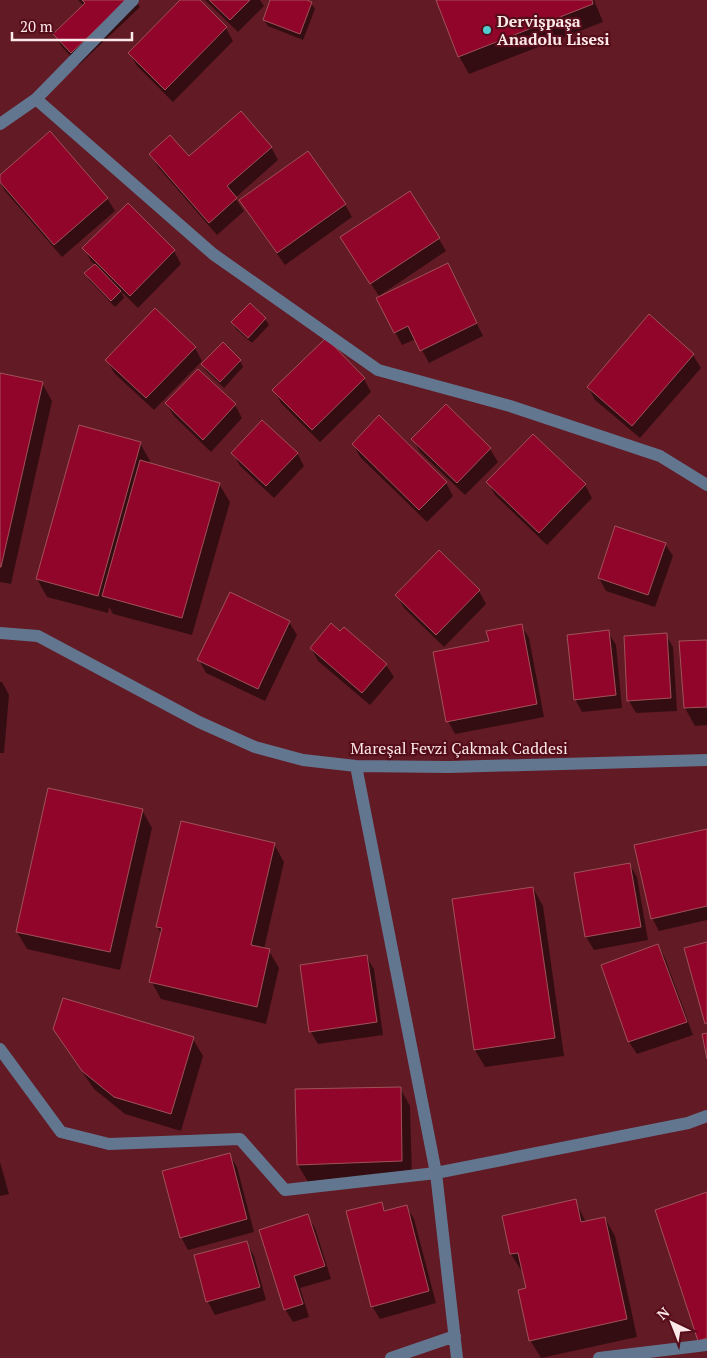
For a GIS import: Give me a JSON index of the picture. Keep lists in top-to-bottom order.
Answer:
{
  "streets": {
    "street": ["Mareşal Fevzi Çakmak Caddesi"]
  },
  "places": ["Dervişpaşa Anadolu Lisesi"],
  "scale_bar": "20 m",
  "north": "top left"
}
